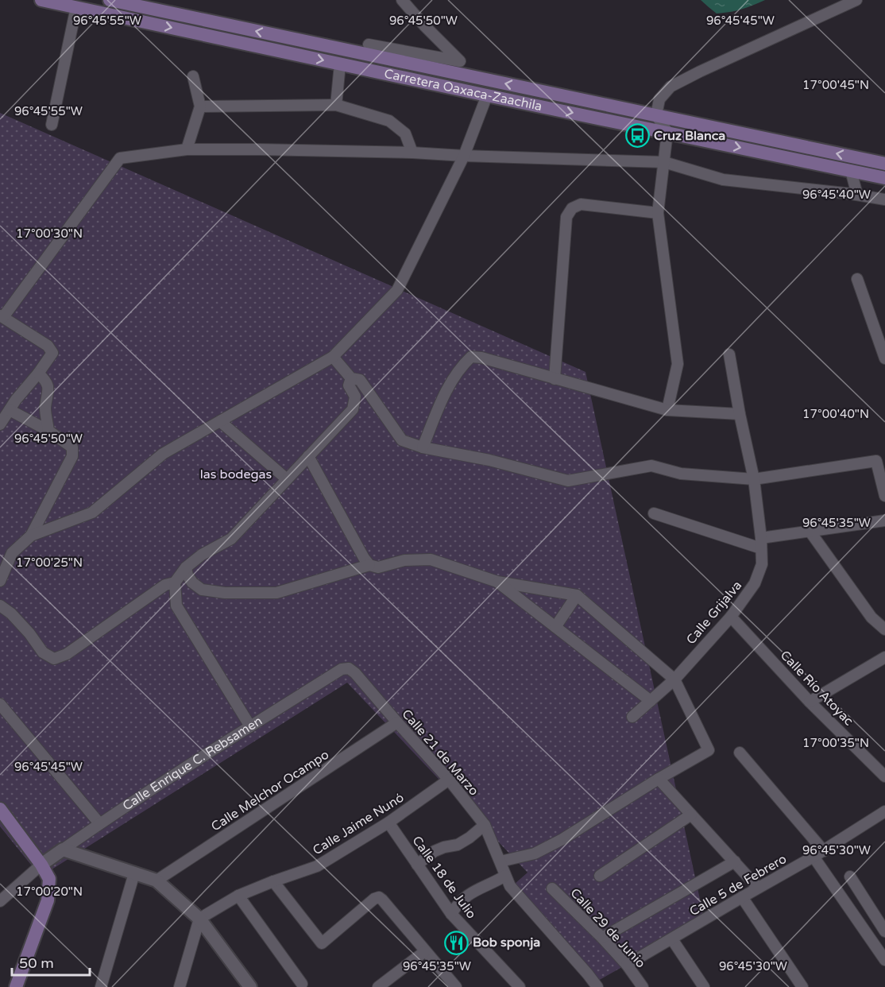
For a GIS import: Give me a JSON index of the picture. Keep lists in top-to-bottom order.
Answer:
{
  "streets": {
    "main road": ["Carretera Oaxaca-Zaachila"],
    "street": [
      "Calle Grijalva",
      "Calle Río Atoyac",
      "Calle 21 de Marzo",
      "Calle Enrique C. Rebsamen",
      "Calle Melchor Ocampo",
      "Calle Jaime Nunó",
      "Calle 18 de Julio",
      "Calle 5 de Febrero",
      "Calle 29 de Junio"
    ]
  },
  "crossings": [
    ["Calle Grijalva", "Calle Río Atoyac"],
    ["Calle 21 de Marzo", "Calle Enrique C. Rebsamen"],
    ["Calle 21 de Marzo", "Calle Melchor Ocampo"],
    ["Calle 21 de Marzo", "Calle Jaime Nunó"],
    ["Calle Jaime Nunó", "Calle 18 de Julio"],
    ["Calle 5 de Febrero", "Calle 29 de Junio"]
  ],
  "parks": ["las bodegas"],
  "places": {
    "bus stop": ["Cruz Blanca"],
    "restaurant": ["Bob sponja"]
  },
  "scale_bar": "50 m",
  "coordinates": [
    "96°45'55\"W",
    "96°45'50\"W",
    "96°45'45\"W",
    "17°00'45\"N",
    "96°45'40\"W",
    "17°00'30\"N",
    "17°00'40\"N",
    "96°45'35\"W",
    "17°00'25\"N",
    "17°00'35\"N",
    "96°45'30\"W",
    "17°00'20\"N"
  ]
}
